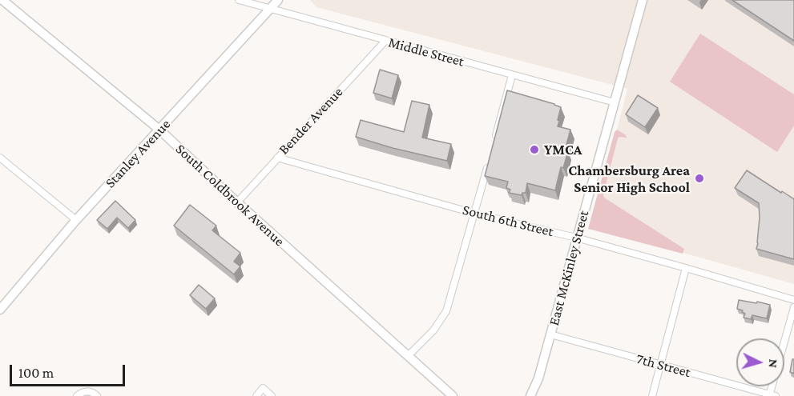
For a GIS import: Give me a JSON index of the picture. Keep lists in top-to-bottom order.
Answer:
{
  "streets": {
    "street": [
      "Middle Street",
      "Bender Avenue",
      "Stanley Avenue",
      "South Coldbrook Avenue",
      "South 6th Street",
      "East McKinley Street",
      "7th Street"
    ]
  },
  "crossings": [
    ["Middle Street", "Bender Avenue"],
    ["Middle Street", "Stanley Avenue"],
    ["Middle Street", "East McKinley Street"],
    ["Bender Avenue", "South Coldbrook Avenue"],
    ["Bender Avenue", "South 6th Street"],
    ["Stanley Avenue", "South Coldbrook Avenue"],
    ["South 6th Street", "East McKinley Street"],
    ["East McKinley Street", "7th Street"]
  ],
  "places": ["YMCA", "Chambersburg Area Senior High School"],
  "scale_bar": "100 m",
  "north": "right"
}
